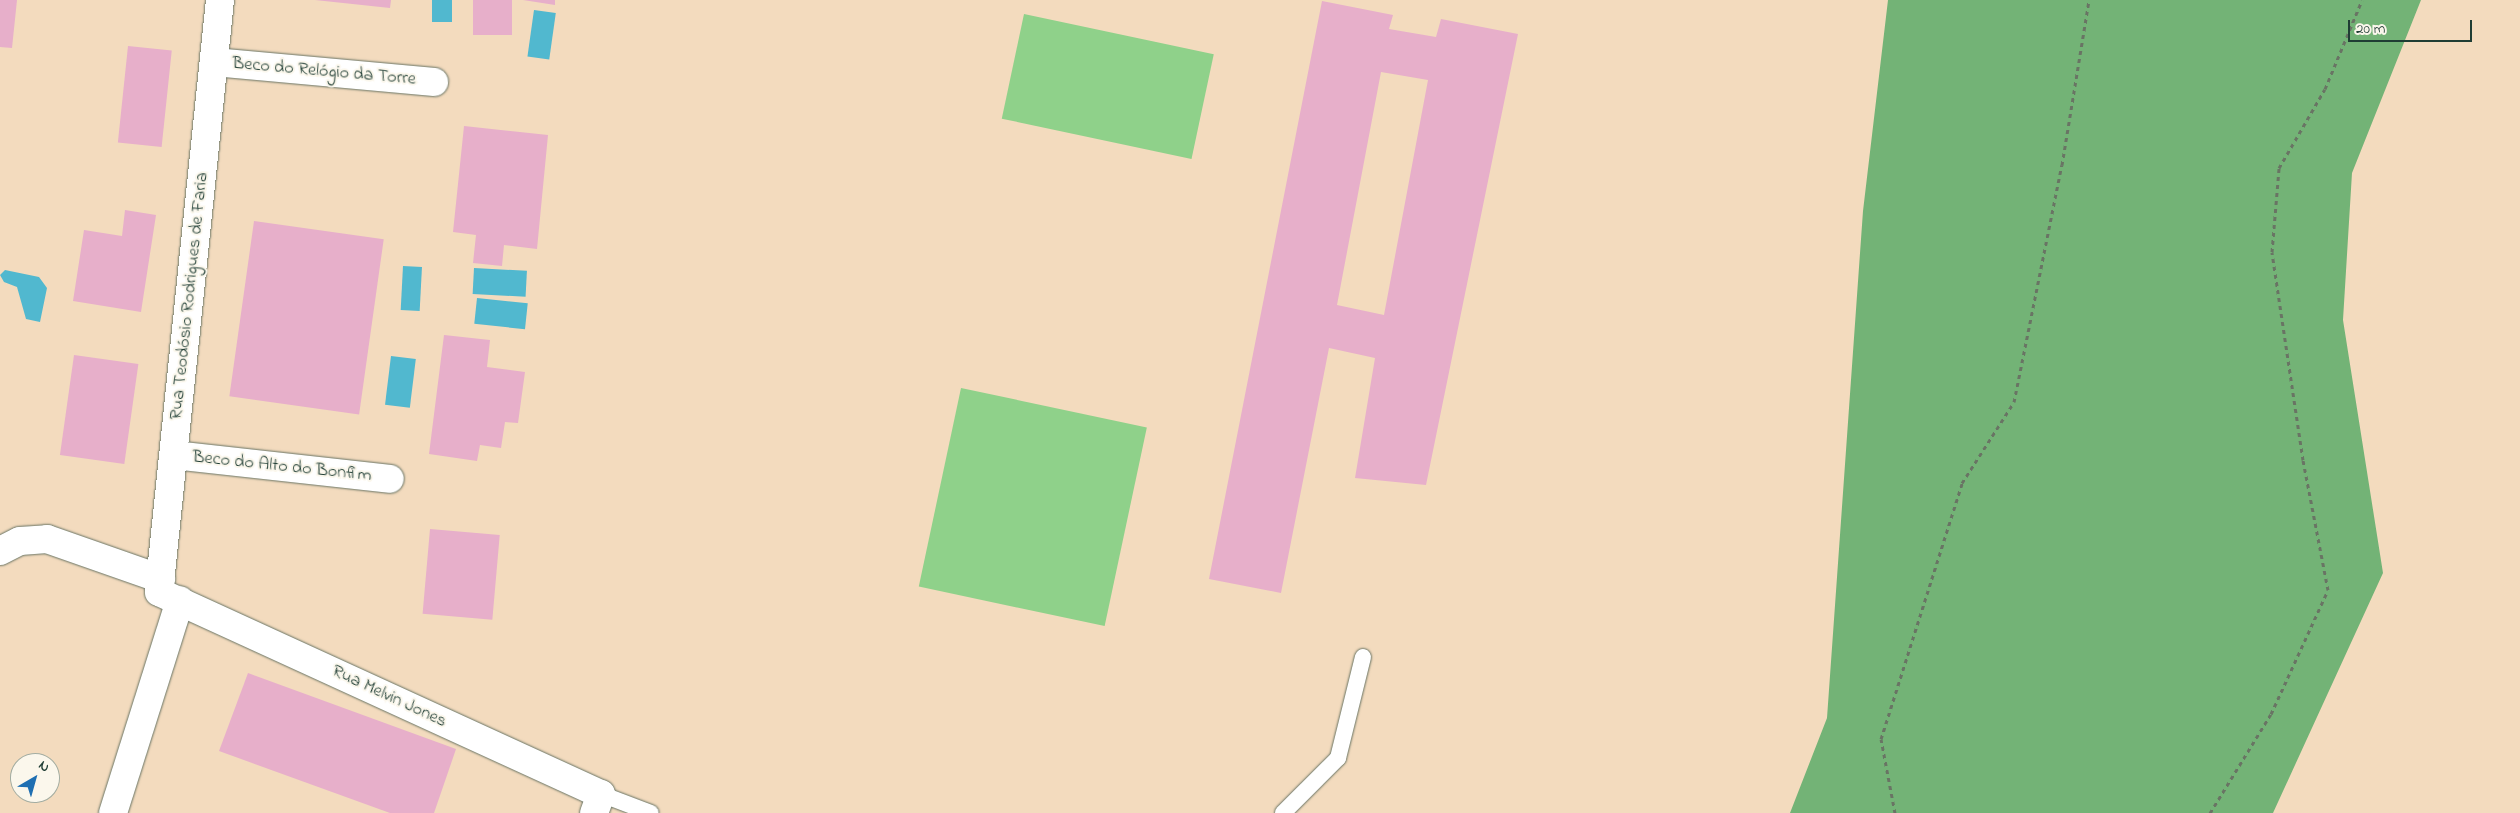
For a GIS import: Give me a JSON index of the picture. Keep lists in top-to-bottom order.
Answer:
{
  "streets": {
    "street": [
      "Beco do Relógio da Torre",
      "Rua Teodósio Rodrigues de Faria",
      "Beco do Alto do Bonfim",
      "Rua Melvin Jones"
    ]
  },
  "crossings": [
    ["Beco do Relógio da Torre", "Rua Teodósio Rodrigues de Faria"],
    ["Rua Teodósio Rodrigues de Faria", "Beco do Alto do Bonfim"],
    ["Rua Teodósio Rodrigues de Faria", "Rua Melvin Jones"]
  ],
  "scale_bar": "20 m",
  "north": "top right"
}
